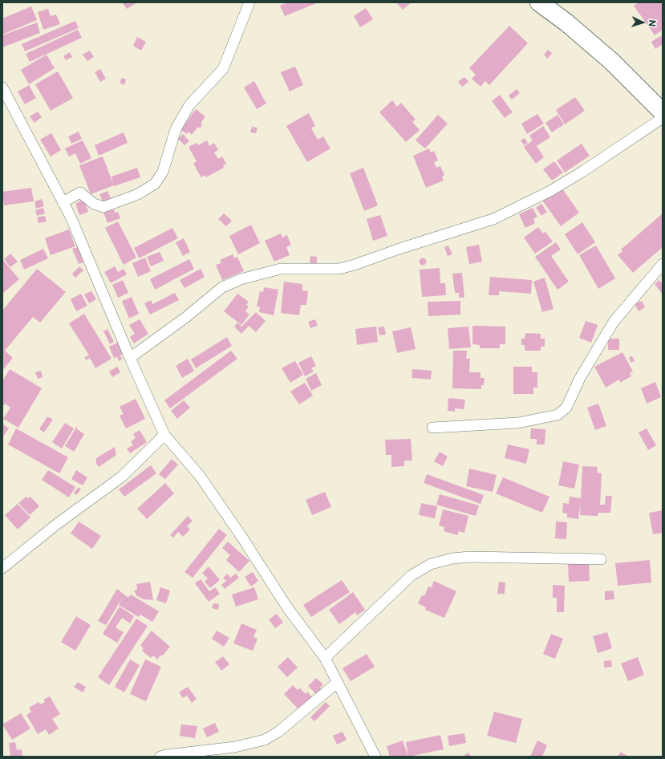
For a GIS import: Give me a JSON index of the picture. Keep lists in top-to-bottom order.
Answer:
{
  "north": "right"
}
